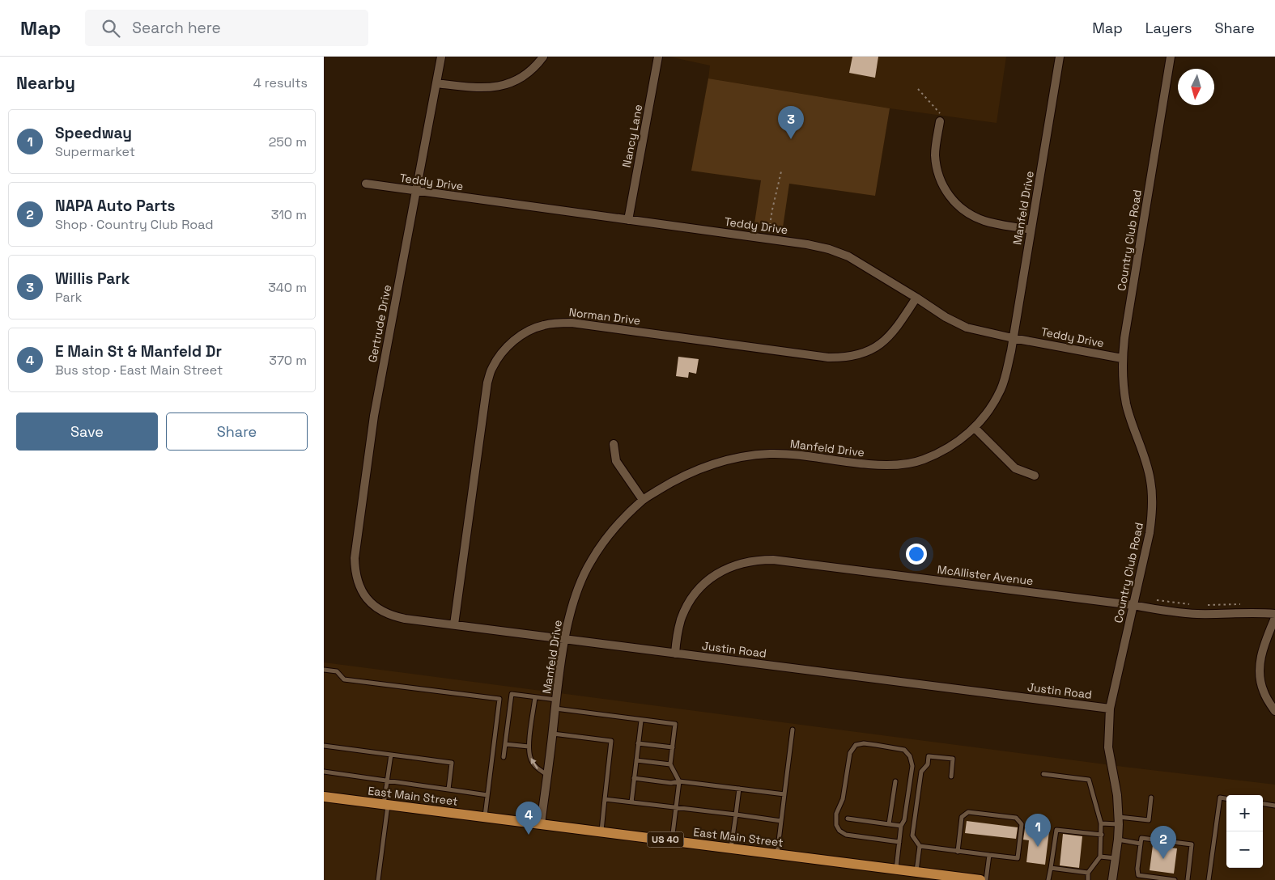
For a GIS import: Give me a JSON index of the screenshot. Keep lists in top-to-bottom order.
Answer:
{
  "streets": {
    "main road": ["East Main Street", "US 40"],
    "street": [
      "Nancy Lane",
      "Teddy Drive",
      "Manfeld Drive",
      "Country Club Road",
      "Norman Drive",
      "Gertrude Drive",
      "McAllister Avenue",
      "Justin Road"
    ]
  },
  "crossings": [
    ["Nancy Lane", "Teddy Drive"],
    ["Teddy Drive", "Manfeld Drive"],
    ["Teddy Drive", "Country Club Road"],
    ["Teddy Drive", "Norman Drive"],
    ["Teddy Drive", "Gertrude Drive"],
    ["Manfeld Drive", "Justin Road"],
    ["Manfeld Drive", "East Main Street"],
    ["Country Club Road", "McAllister Avenue"],
    ["Country Club Road", "Justin Road"],
    ["Norman Drive", "Justin Road"],
    ["Gertrude Drive", "Justin Road"],
    ["McAllister Avenue", "Justin Road"]
  ],
  "north": "bottom",
  "page": {
    "header": "Map",
    "search": "Search here",
    "nav": ["Map", "Layers", "Share"],
    "heading": ["Nearby", "4 results"],
    "pins": [
      "3",
      "4",
      "1",
      "2"
    ],
    "list": [
      {
        "mark": "1",
        "name": "Speedway",
        "note": "Supermarket",
        "value": "250 m"
      },
      {
        "mark": "2",
        "name": "NAPA Auto Parts",
        "note": "Shop · Country Club Road",
        "value": "310 m"
      },
      {
        "mark": "3",
        "name": "Willis Park",
        "note": "Park",
        "value": "340 m"
      },
      {
        "mark": "4",
        "name": "E Main St & Manfeld Dr",
        "note": "Bus stop · East Main Street",
        "value": "370 m"
      }
    ],
    "buttons": ["Save", "Share"],
    "map_buttons": ["+", "−"]
  }
}
